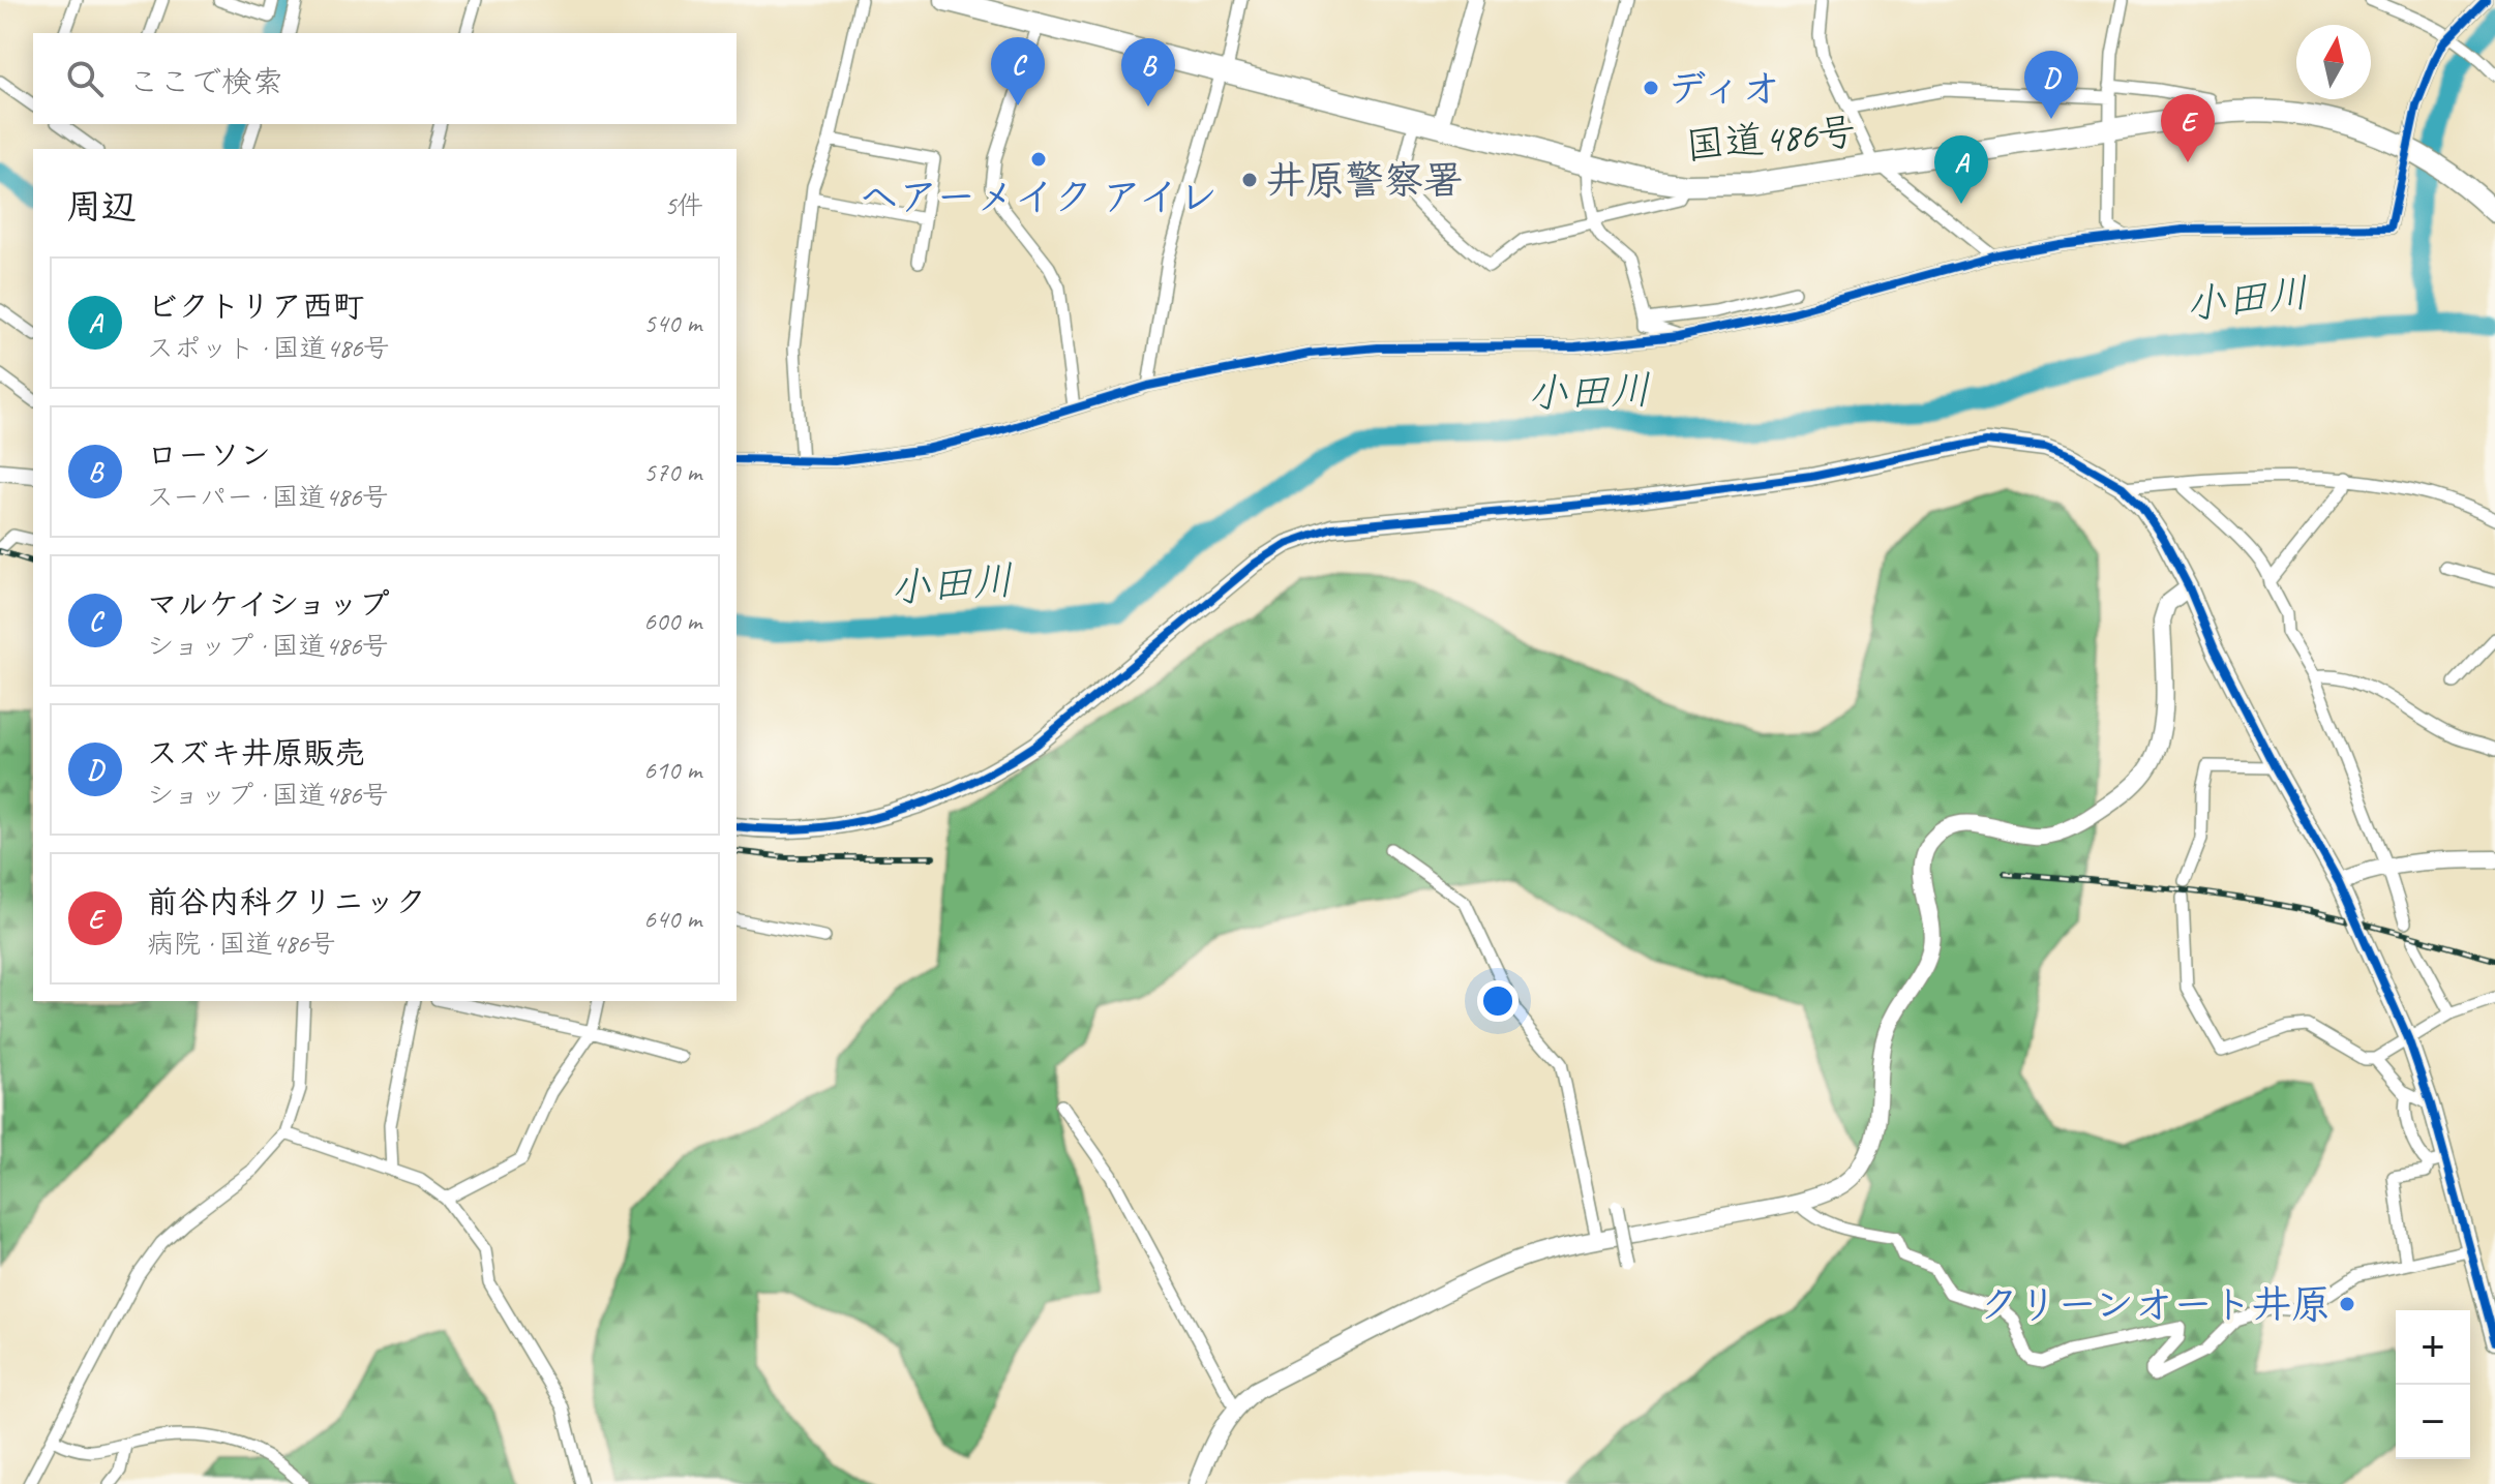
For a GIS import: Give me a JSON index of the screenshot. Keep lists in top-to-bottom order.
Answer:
{
  "streets": {
    "highway": ["国道486号"]
  },
  "water": ["小田川"],
  "places": [
    "ディオ",
    "ヘアーメイク アイレ",
    "井原警察署",
    "クリーンオート井原"
  ],
  "north": "top",
  "page": {
    "search": "ここで検索",
    "pins": [
      "C",
      "B",
      "D",
      "E",
      "A"
    ],
    "heading": ["周辺", "5件"],
    "list": [
      {
        "mark": "A",
        "name": "ビクトリア西町",
        "note": "スポット · 国道486号",
        "value": "540 m"
      },
      {
        "mark": "B",
        "name": "ローソン",
        "note": "スーパー · 国道486号",
        "value": "570 m"
      },
      {
        "mark": "C",
        "name": "マルケイショップ",
        "note": "ショップ · 国道486号",
        "value": "600 m"
      },
      {
        "mark": "D",
        "name": "スズキ井原販売",
        "note": "ショップ · 国道486号",
        "value": "610 m"
      },
      {
        "mark": "E",
        "name": "前谷内科クリニック",
        "note": "病院 · 国道486号",
        "value": "640 m"
      }
    ],
    "map_buttons": ["+", "−"]
  }
}
